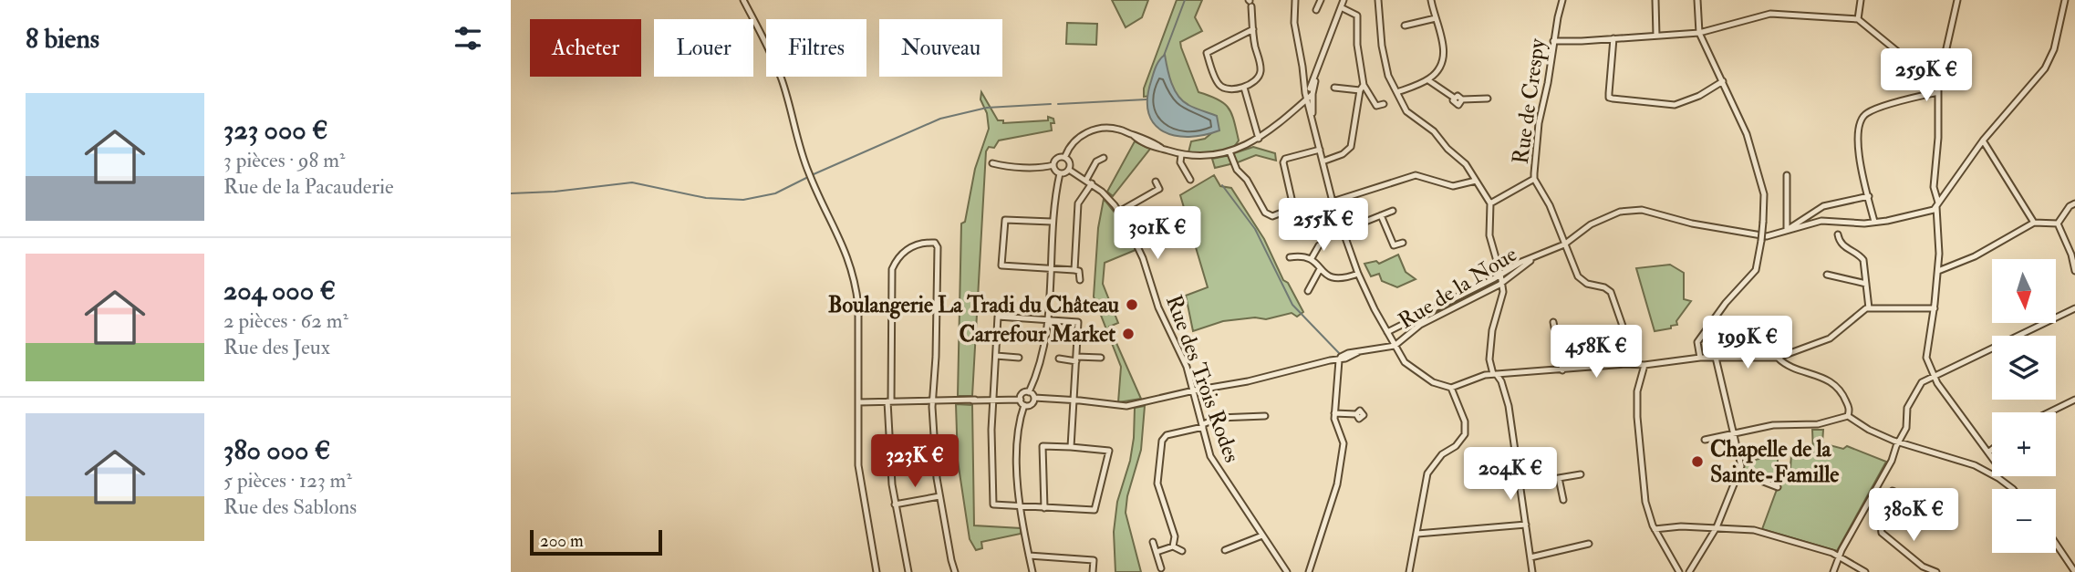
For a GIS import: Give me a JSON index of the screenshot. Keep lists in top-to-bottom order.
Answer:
{
  "streets": {
    "street": ["Rue de Crespy", "Rue de la Noue", "Rue des Trois Rodes"]
  },
  "crossings": [
    ["Rue de Crespy", "Rue de la Noue"]
  ],
  "places": ["Boulangerie La Tradi du Château", "Carrefour Market", "Chapelle de la Sainte-Famille"],
  "scale_bar": "200 m",
  "north": "bottom",
  "page": {
    "heading": "8 biens",
    "chip": [
      "Acheter",
      "Louer",
      "Filtres",
      "Nouveau"
    ],
    "price": [
      "259K €",
      "255K €",
      "301K €",
      "199K €",
      "458K €",
      "323K €",
      "204K €",
      "380K €"
    ],
    "list": [
      {
        "name": "323 000 €",
        "note": "3 pièces · 98 m² · Rue de la Pacauderie"
      },
      {
        "name": "204 000 €",
        "note": "2 pièces · 62 m² · Rue des Jeux"
      },
      {
        "name": "380 000 €",
        "note": "5 pièces · 123 m² · Rue des Sablons"
      }
    ],
    "map_buttons": ["+", "−"],
    "scale": "200 m"
  }
}
